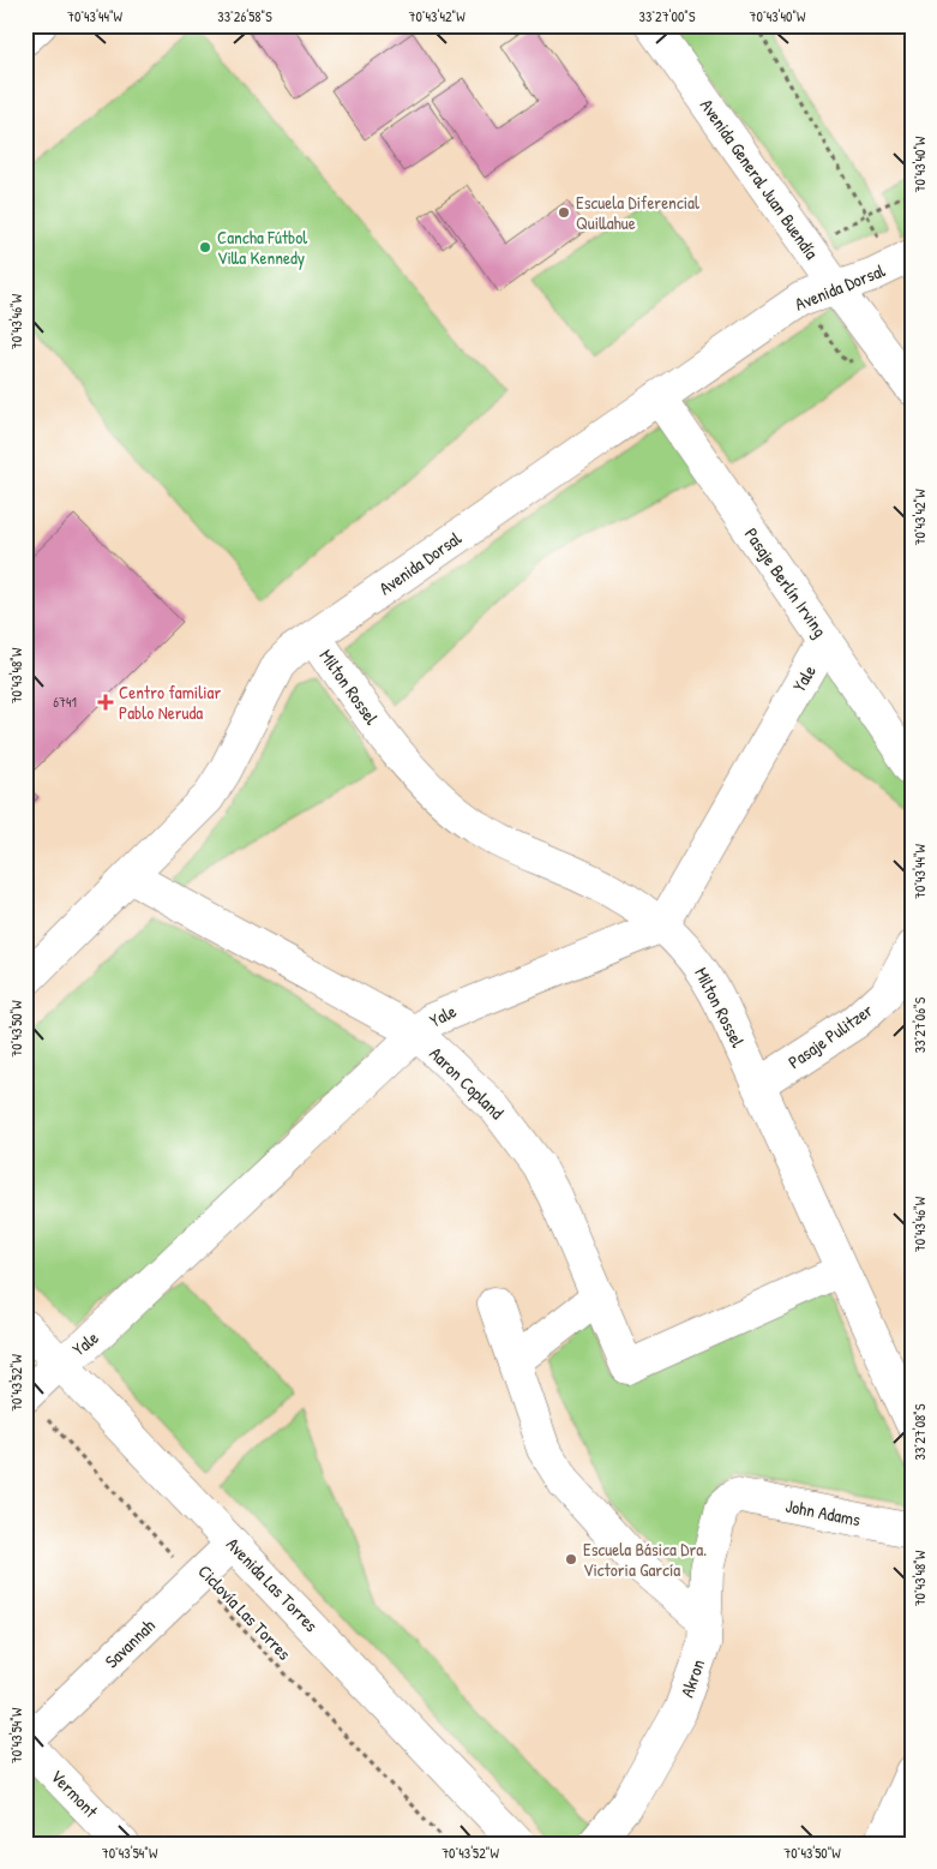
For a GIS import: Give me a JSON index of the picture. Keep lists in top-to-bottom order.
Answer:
{
  "streets": {
    "street": [
      "Avenida General Juan Buendía",
      "Avenida Dorsal",
      "Pasaje Berlín Irving",
      "Yale",
      "Milton Rossel",
      "Pasaje Pulitzer",
      "Aaron Copland",
      "John Adams",
      "Avenida Las Torres",
      "Savannah",
      "Akron",
      "Vermont"
    ],
    "path": ["Ciclovía Las Torres"]
  },
  "crossings": [
    ["Avenida General Juan Buendía", "Avenida Dorsal"],
    ["Avenida Dorsal", "Pasaje Berlín Irving"],
    ["Avenida Dorsal", "Milton Rossel"],
    ["Avenida Dorsal", "Aaron Copland"],
    ["Pasaje Berlín Irving", "Yale"],
    ["Yale", "Milton Rossel"],
    ["Yale", "Aaron Copland"],
    ["Yale", "Avenida Las Torres"],
    ["Yale", "Ciclovía Las Torres"],
    ["Milton Rossel", "Pasaje Pulitzer"],
    ["John Adams", "Akron"],
    ["Avenida Las Torres", "Savannah"],
    ["Ciclovía Las Torres", "Savannah"],
    ["Savannah", "Vermont"]
  ],
  "places": {
    "other": ["Escuela Diferencial Quillahue", "Cancha Fútbol Villa Kennedy", "Escuela Básica Dra. Victoria García"],
    "health": ["Centro familiar Pablo Neruda"]
  },
  "house_numbers": ["6741"],
  "coordinates": [
    "70°43'44\"W",
    "33°26'58\"S",
    "70°43'42\"W",
    "33°27'00\"S",
    "70°43'40\"W",
    "70°43'46\"W",
    "70°43'48\"W",
    "33°27'06\"S",
    "70°43'50\"W",
    "70°43'52\"W",
    "33°27'08\"S",
    "70°43'54\"W"
  ]
}
